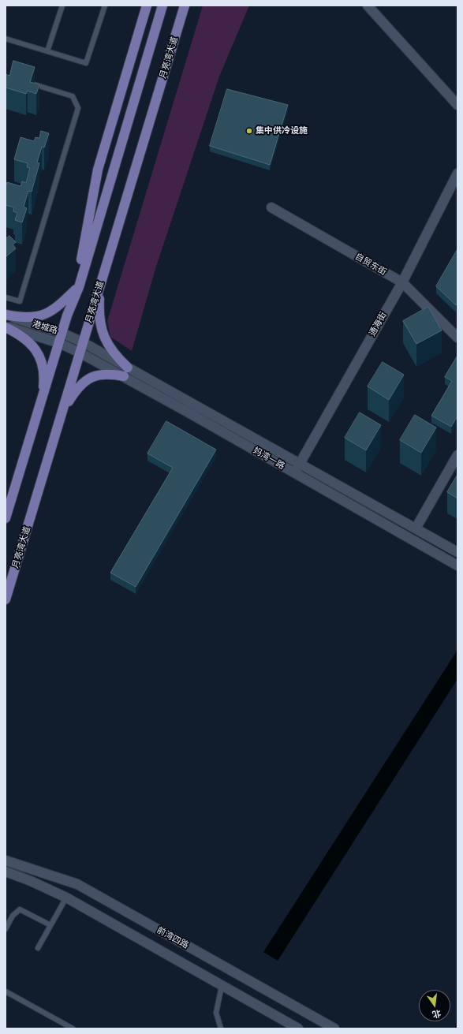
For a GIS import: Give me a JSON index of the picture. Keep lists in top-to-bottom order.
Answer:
{
  "streets": {
    "main road": ["月亮湾大道"],
    "street": [
      "自贸东街",
      "通海街",
      "港城路",
      "妈湾一路",
      "前湾四路"
    ]
  },
  "crossings": [
    ["月亮湾大道", "港城路"],
    ["月亮湾大道", "妈湾一路"],
    ["自贸东街", "通海街"],
    ["通海街", "妈湾一路"],
    ["港城路", "妈湾一路"]
  ],
  "places": ["集中供冷设施"],
  "north": "bottom"
}
